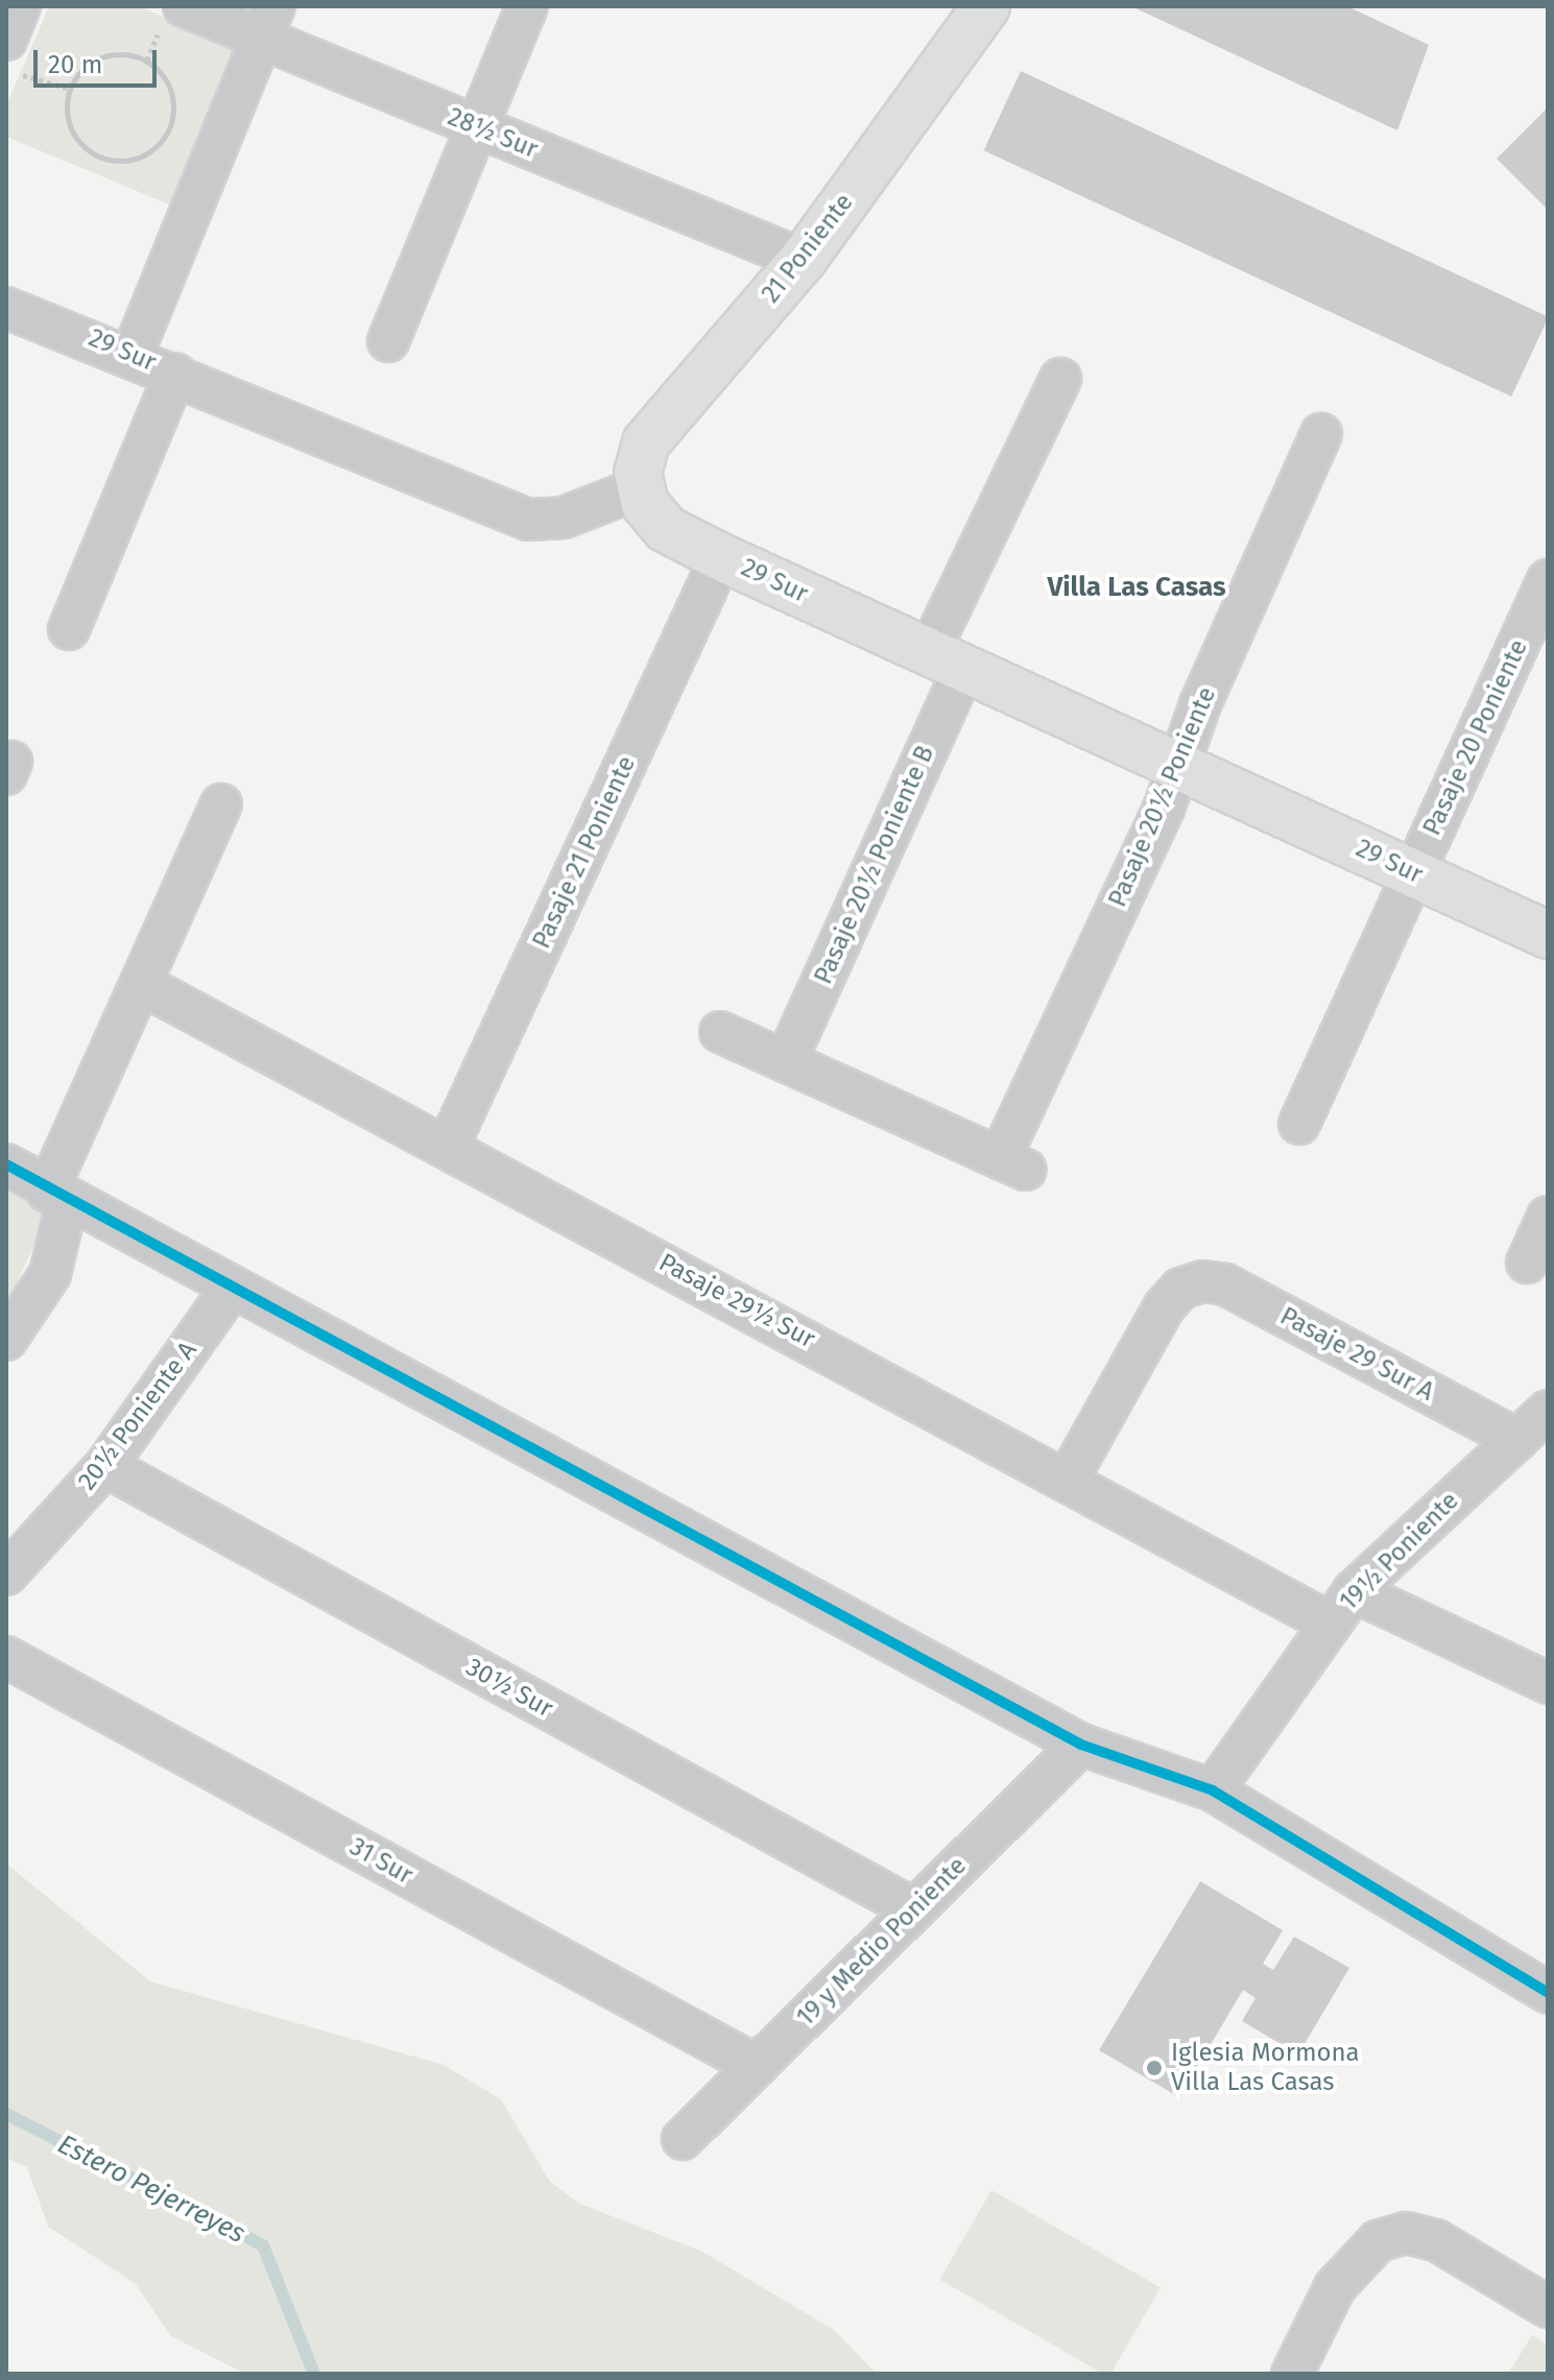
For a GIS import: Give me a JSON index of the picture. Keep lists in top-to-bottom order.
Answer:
{
  "streets": {
    "street": [
      "28½ Sur",
      "21 Poniente",
      "29 Sur",
      "Pasaje 20 Poniente",
      "Pasaje 20½ Poniente",
      "Pasaje 21 Poniente",
      "Pasaje 20½ Poniente B",
      "Pasaje 29½ Sur",
      "Pasaje 29 Sur A",
      "20½ Poniente A",
      "19½ Poniente",
      "30½ Sur",
      "31 Sur",
      "19 y Medio Poniente"
    ]
  },
  "crossings": [
    ["28½ Sur", "21 Poniente"],
    ["21 Poniente", "29 Sur"],
    ["29 Sur", "Pasaje 20 Poniente"],
    ["29 Sur", "Pasaje 20½ Poniente"],
    ["29 Sur", "Pasaje 21 Poniente"],
    ["29 Sur", "Pasaje 20½ Poniente B"],
    ["Pasaje 20½ Poniente", "Pasaje 20½ Poniente B"],
    ["Pasaje 21 Poniente", "Pasaje 29½ Sur"],
    ["Pasaje 29½ Sur", "Pasaje 29 Sur A"],
    ["Pasaje 29½ Sur", "19½ Poniente"],
    ["Pasaje 29 Sur A", "19½ Poniente"],
    ["20½ Poniente A", "30½ Sur"],
    ["30½ Sur", "19 y Medio Poniente"],
    ["31 Sur", "19 y Medio Poniente"]
  ],
  "districts": ["Villa Las Casas"],
  "water": ["Estero Pejerreyes"],
  "places": ["Iglesia Mormona Villa Las Casas"],
  "scale_bar": "20 m"
}
